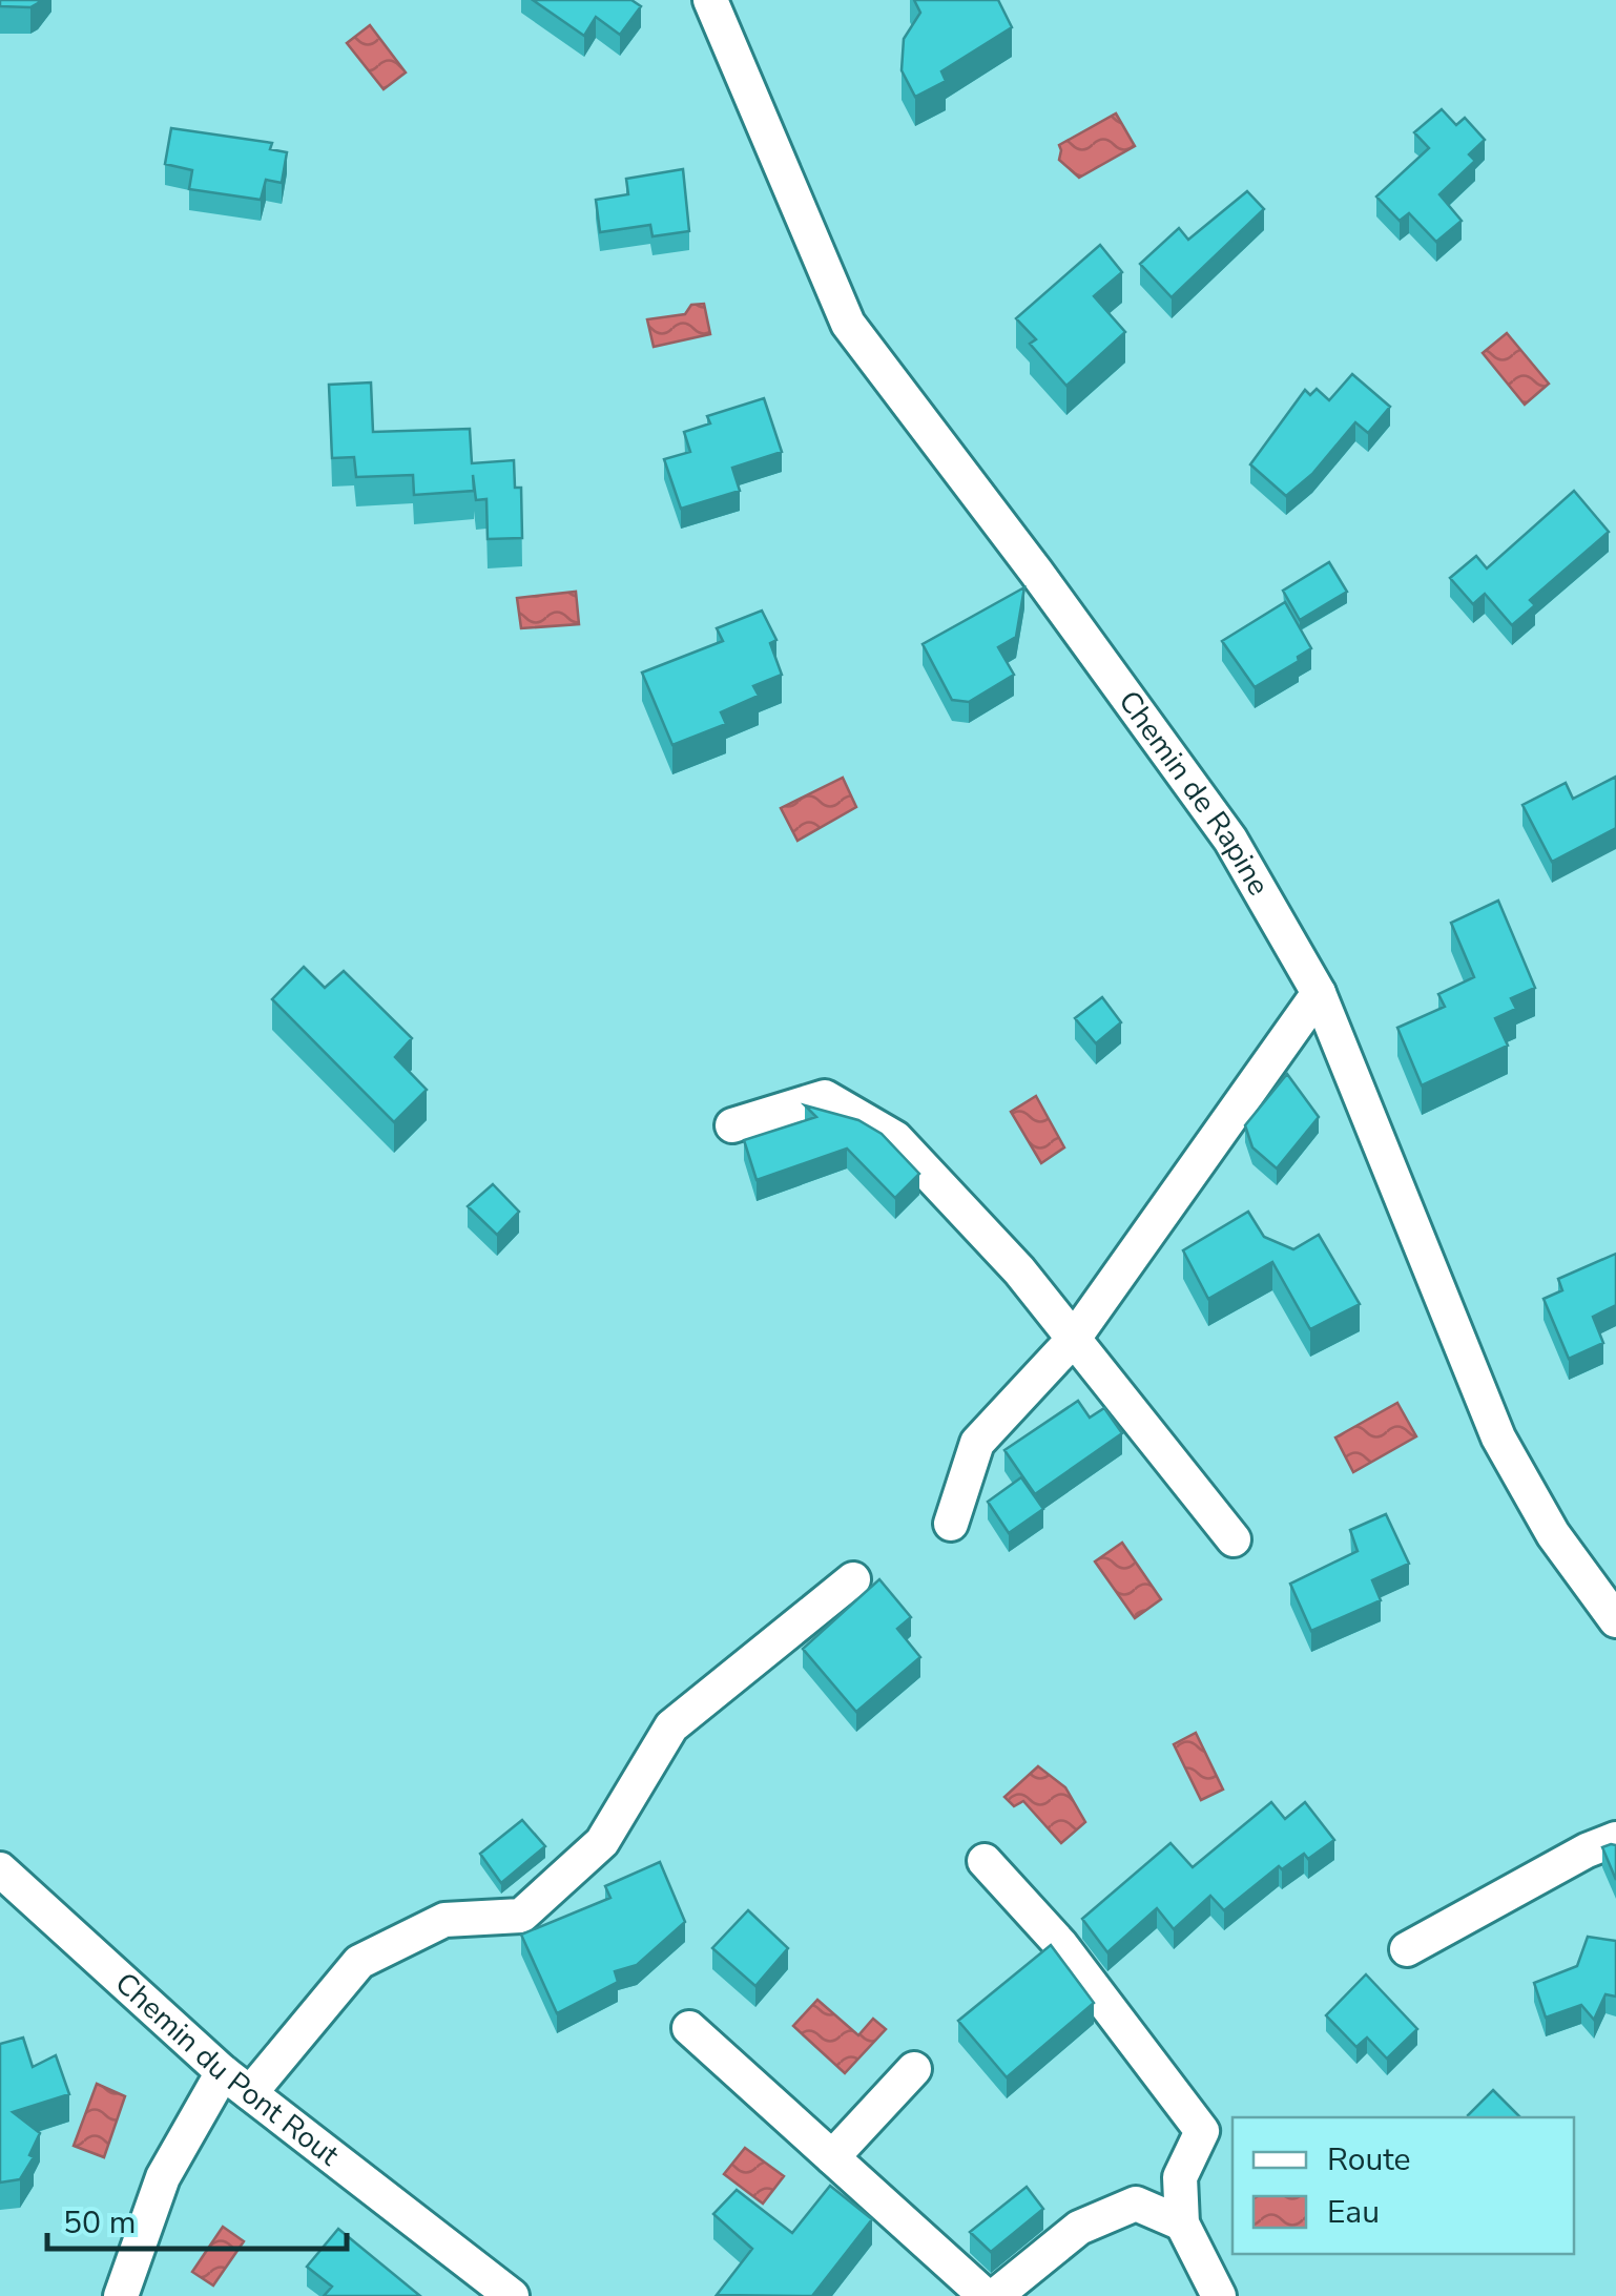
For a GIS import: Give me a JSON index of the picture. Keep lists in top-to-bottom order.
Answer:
{
  "streets": {
    "street": ["Chemin de Rapine", "Chemin du Pont Rout"]
  },
  "legend": ["Route", "Eau"],
  "scale_bar": "50 m"
}
